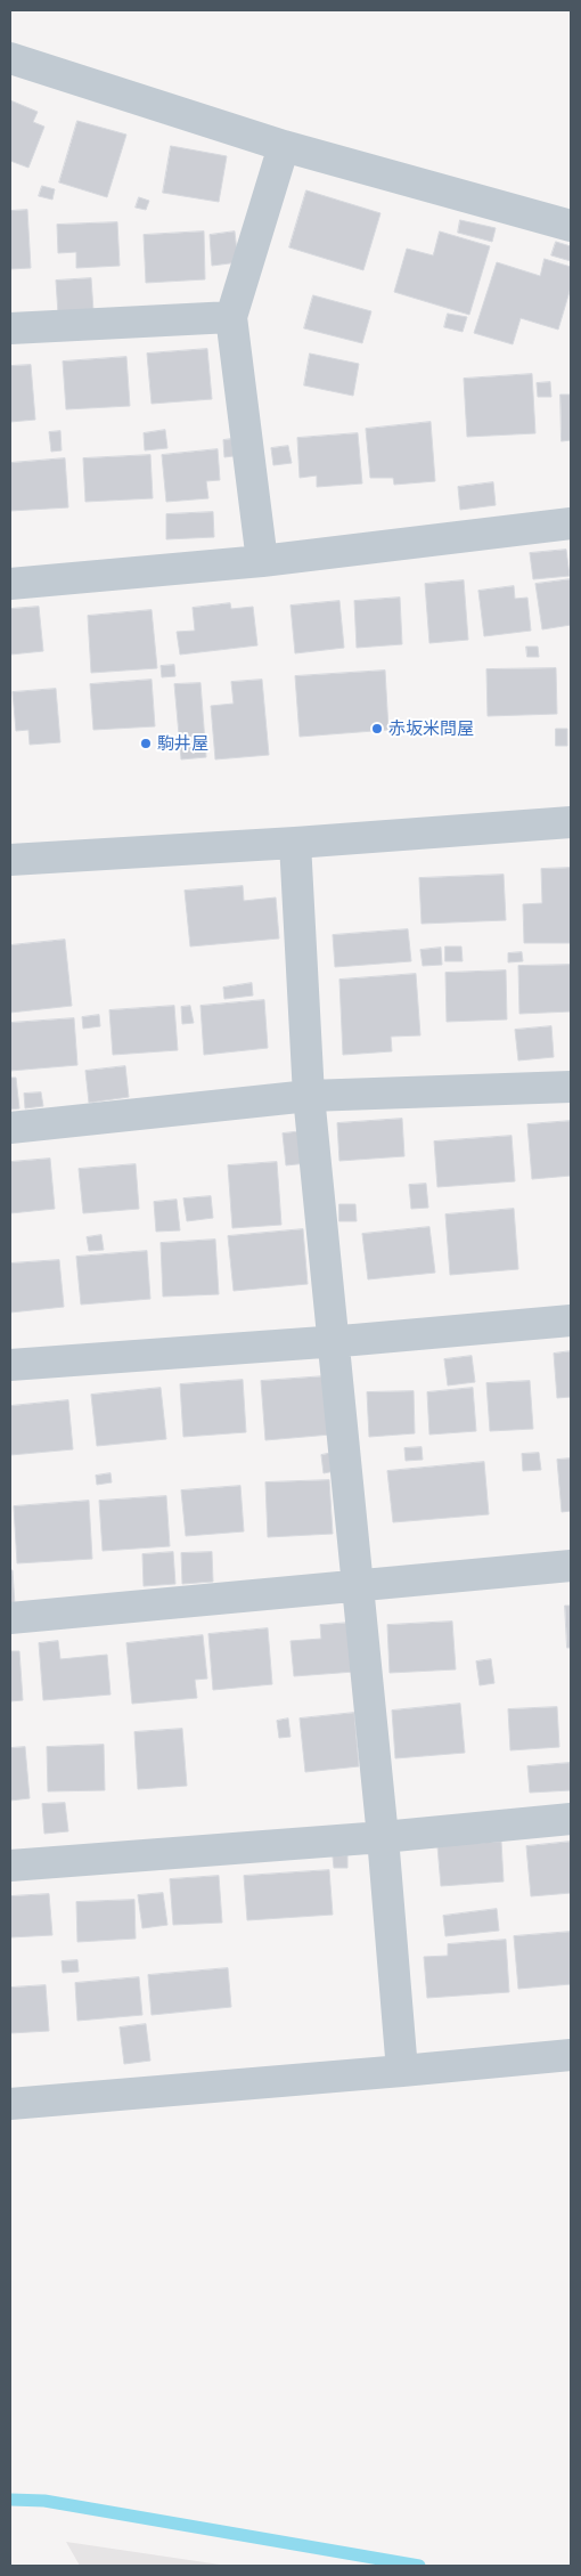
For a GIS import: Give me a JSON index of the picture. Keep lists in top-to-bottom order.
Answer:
{
  "places": ["赤坂米問屋", "駒井屋"]
}
